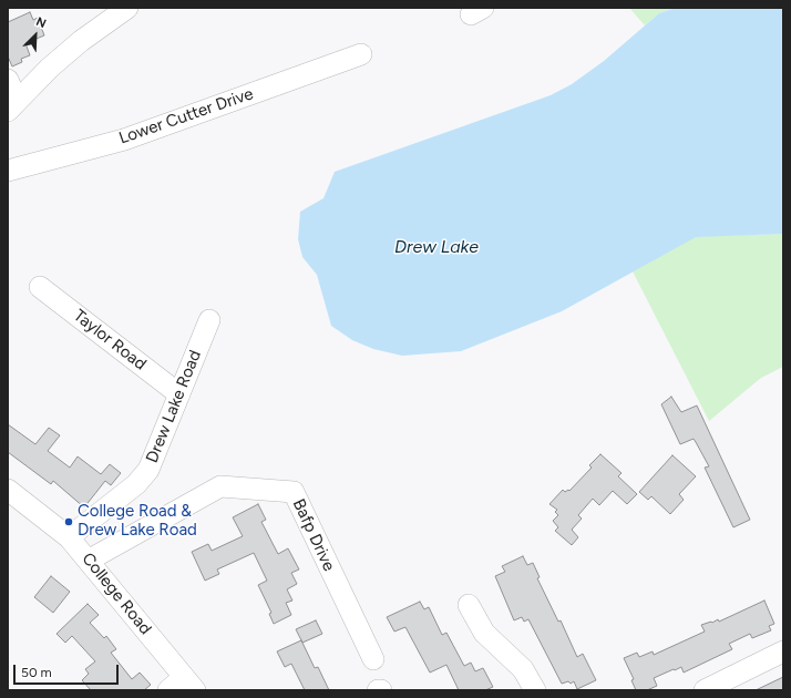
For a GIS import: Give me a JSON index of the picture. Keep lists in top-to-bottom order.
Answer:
{
  "streets": {
    "street": [
      "Lower Cutter Drive",
      "Taylor Road",
      "Drew Lake Road",
      "Bafp Drive",
      "College Road"
    ]
  },
  "crossings": [
    ["Taylor Road", "Drew Lake Road"],
    ["Drew Lake Road", "College Road"],
    ["Bafp Drive", "College Road"]
  ],
  "water": ["Drew Lake"],
  "places": ["College Road & Drew Lake Road"],
  "scale_bar": "50 m",
  "north": "top right"
}
